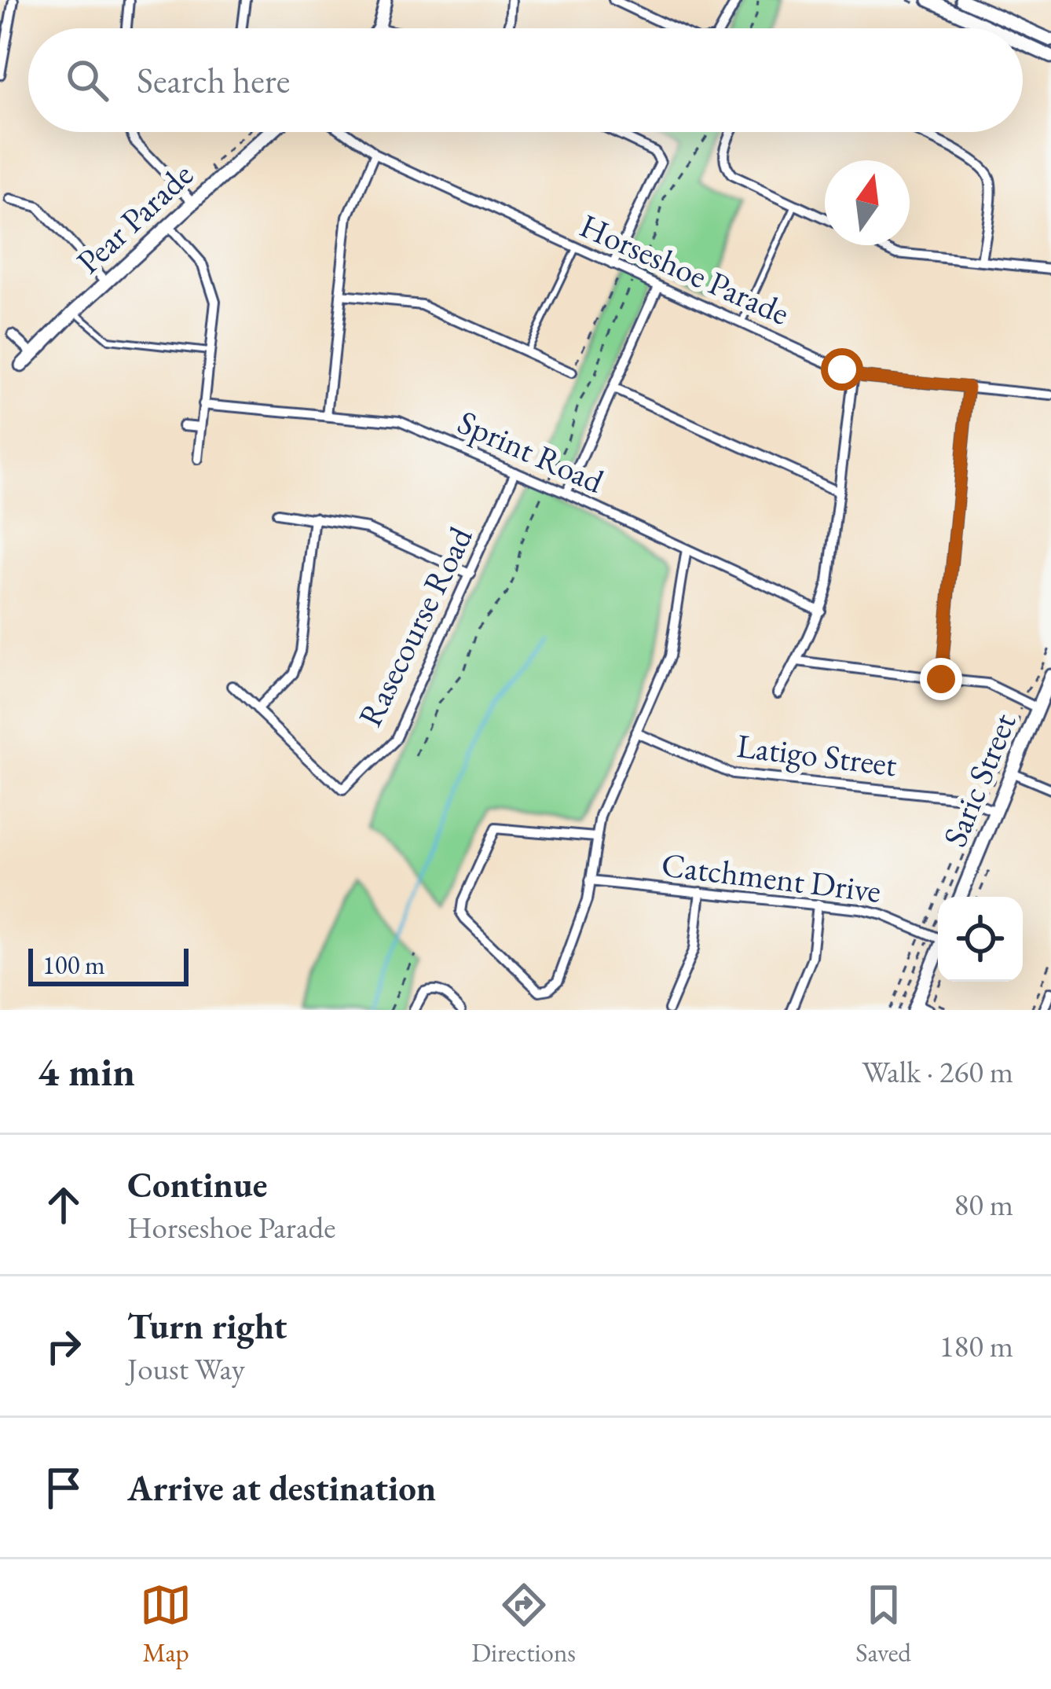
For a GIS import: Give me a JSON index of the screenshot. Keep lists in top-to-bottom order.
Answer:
{
  "streets": {
    "street": [
      "Pear Parade",
      "Horseshoe Parade",
      "Sprint Road",
      "Rasecourse Road",
      "Latigo Street",
      "Saric Street",
      "Catchment Drive"
    ]
  },
  "crossings": [
    ["Sprint Road", "Rasecourse Road"],
    ["Latigo Street", "Saric Street"]
  ],
  "scale_bar": "100 m",
  "north": "top",
  "page": {
    "search": "Search here",
    "scale": "100 m",
    "heading": ["4 min", "Walk · 260 m"],
    "list": [
      ["Continue", "Horseshoe Parade", "80 m"],
      ["Turn right", "Joust Way", "180 m"],
      "Arrive at destination"
    ],
    "nav": ["Map", "Directions", "Saved"]
  }
}
